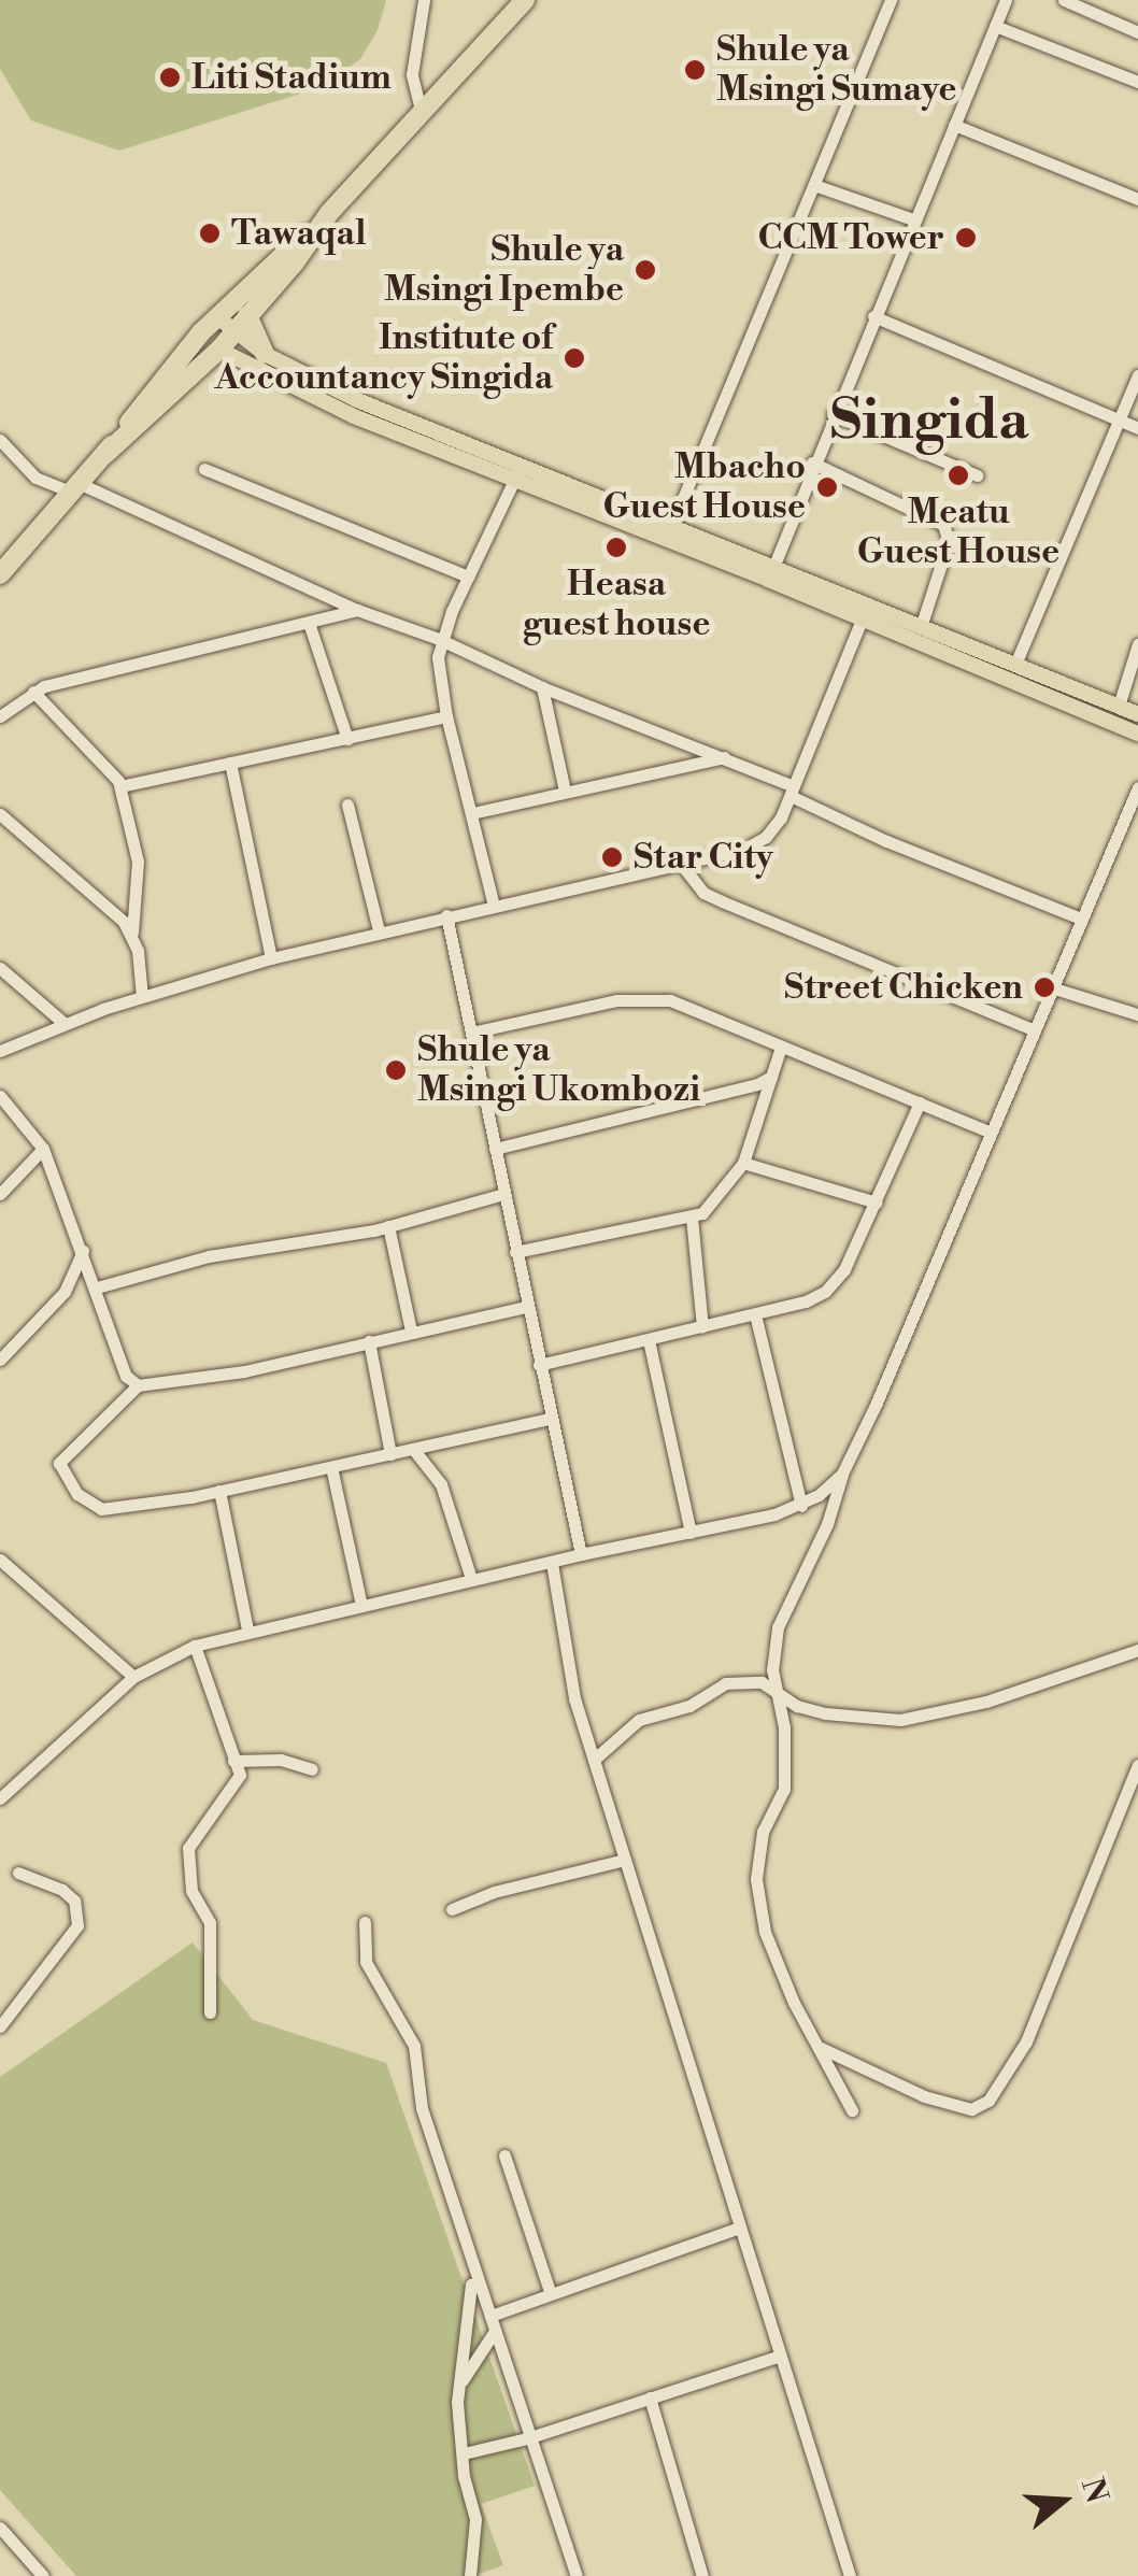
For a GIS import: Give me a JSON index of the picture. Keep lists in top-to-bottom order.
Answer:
{
  "districts": ["Singida"],
  "places": [
    "Shule ya Msingi Sumaye",
    "Liti Stadium",
    "Tawaqal",
    "CCM Tower",
    "Shule ya Msingi Ipembe",
    "Institute of Accountancy Singida",
    "Meatu Guest House",
    "Mbacho Guest House",
    "Heasa guest house",
    "Star City",
    "Street Chicken",
    "Shule ya Msingi Ukombozi"
  ],
  "north": "right"
}
